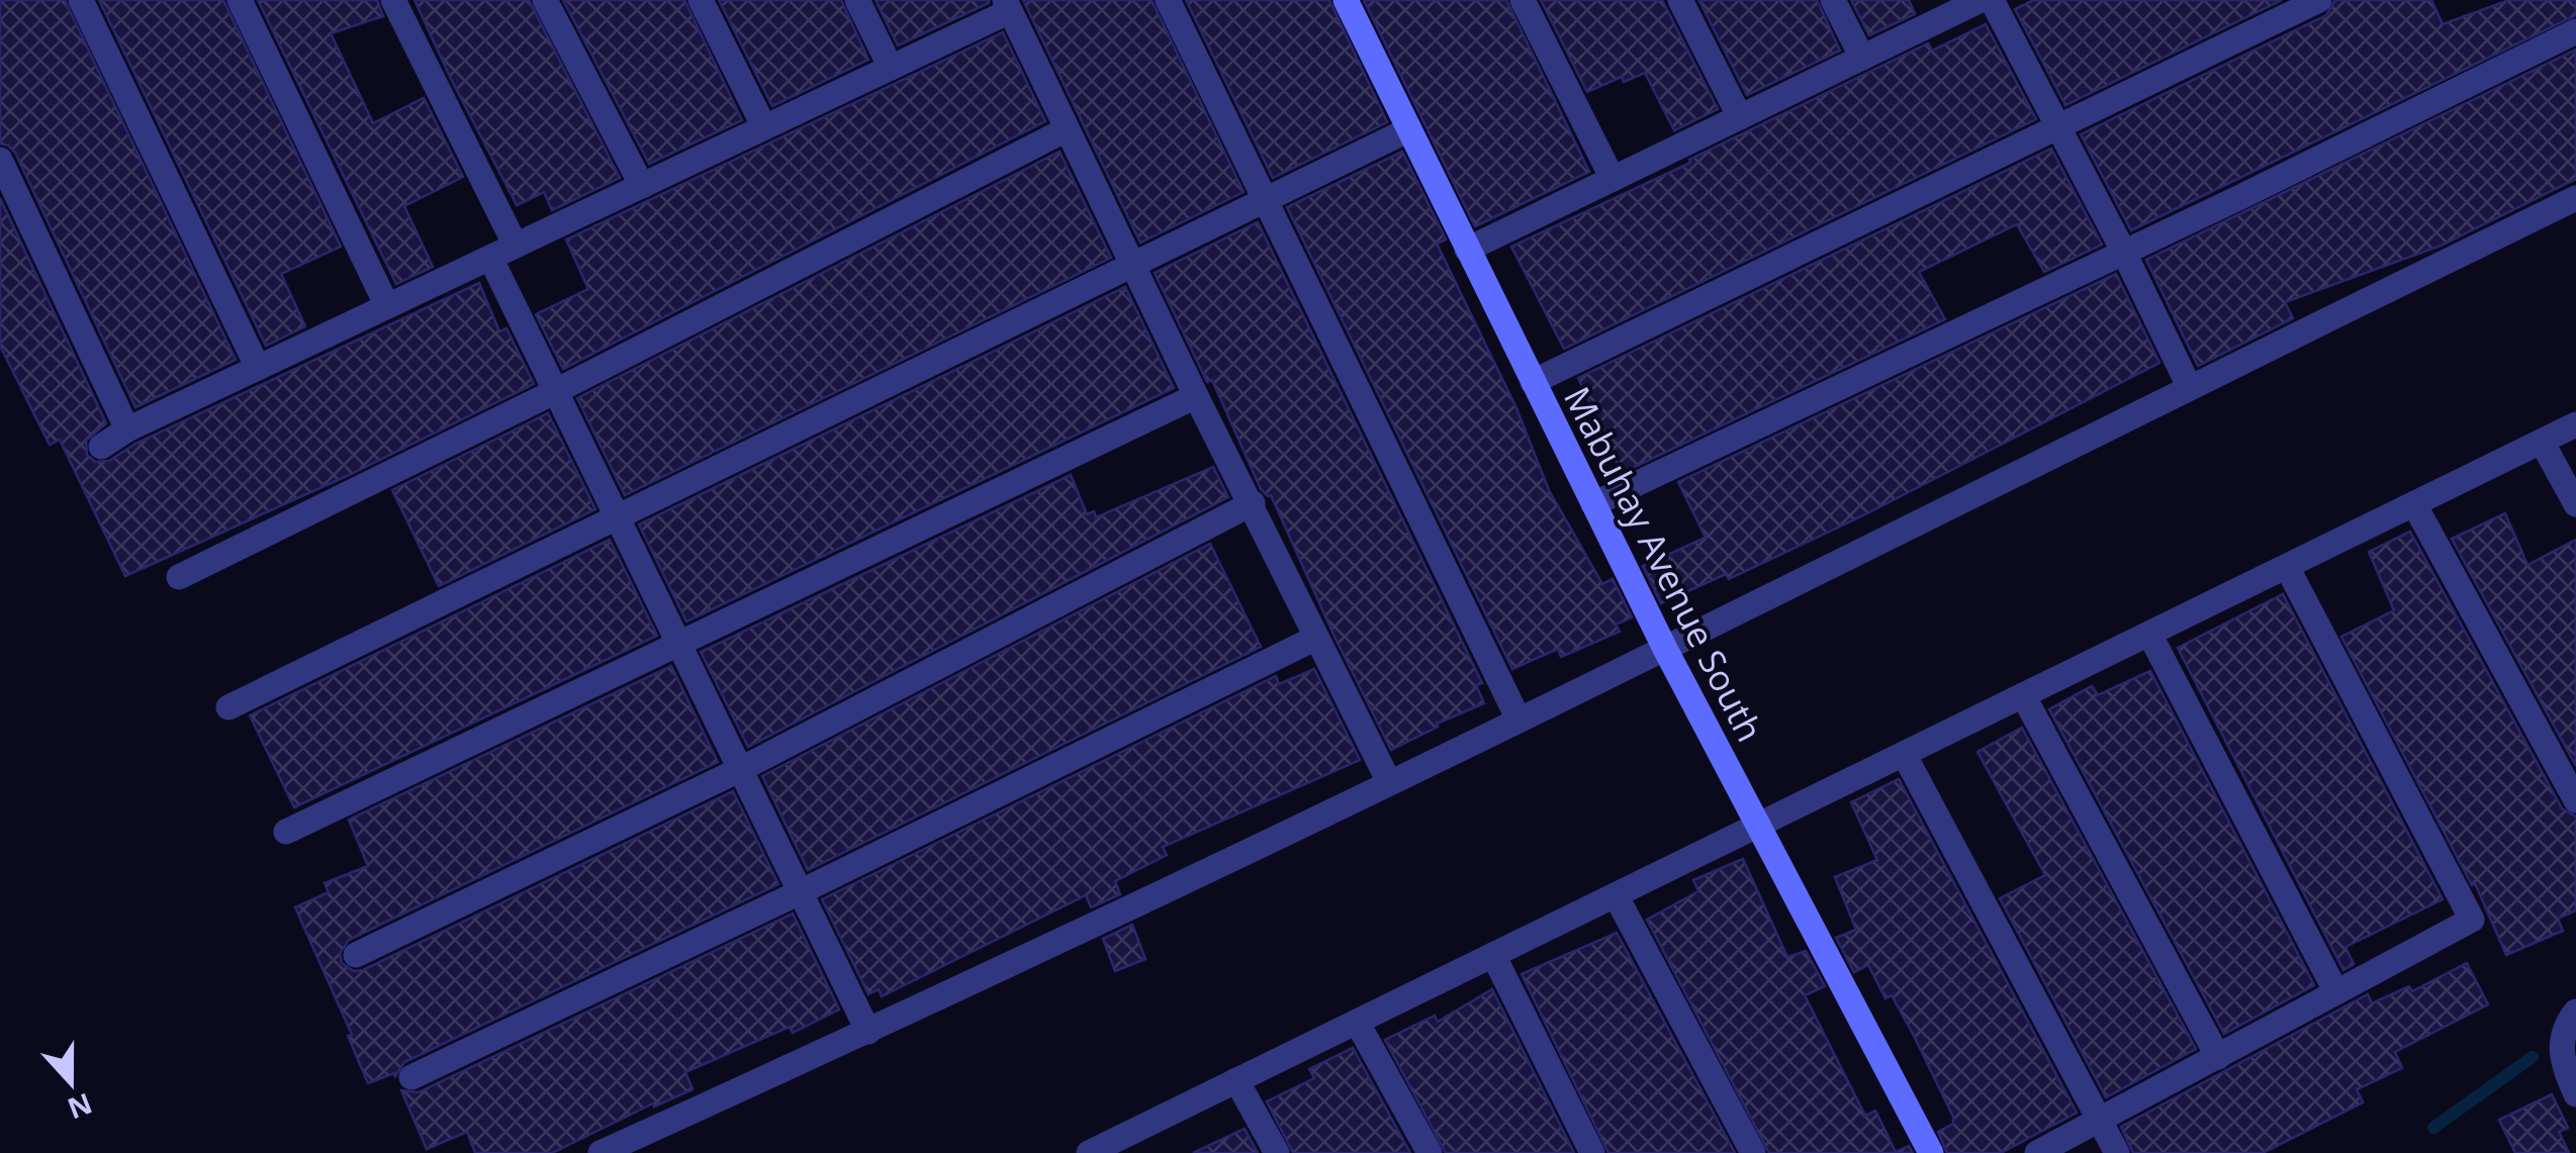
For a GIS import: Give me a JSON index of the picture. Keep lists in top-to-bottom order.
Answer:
{
  "streets": {
    "street": ["Mabuhay Avenue South"]
  },
  "north": "bottom"
}
